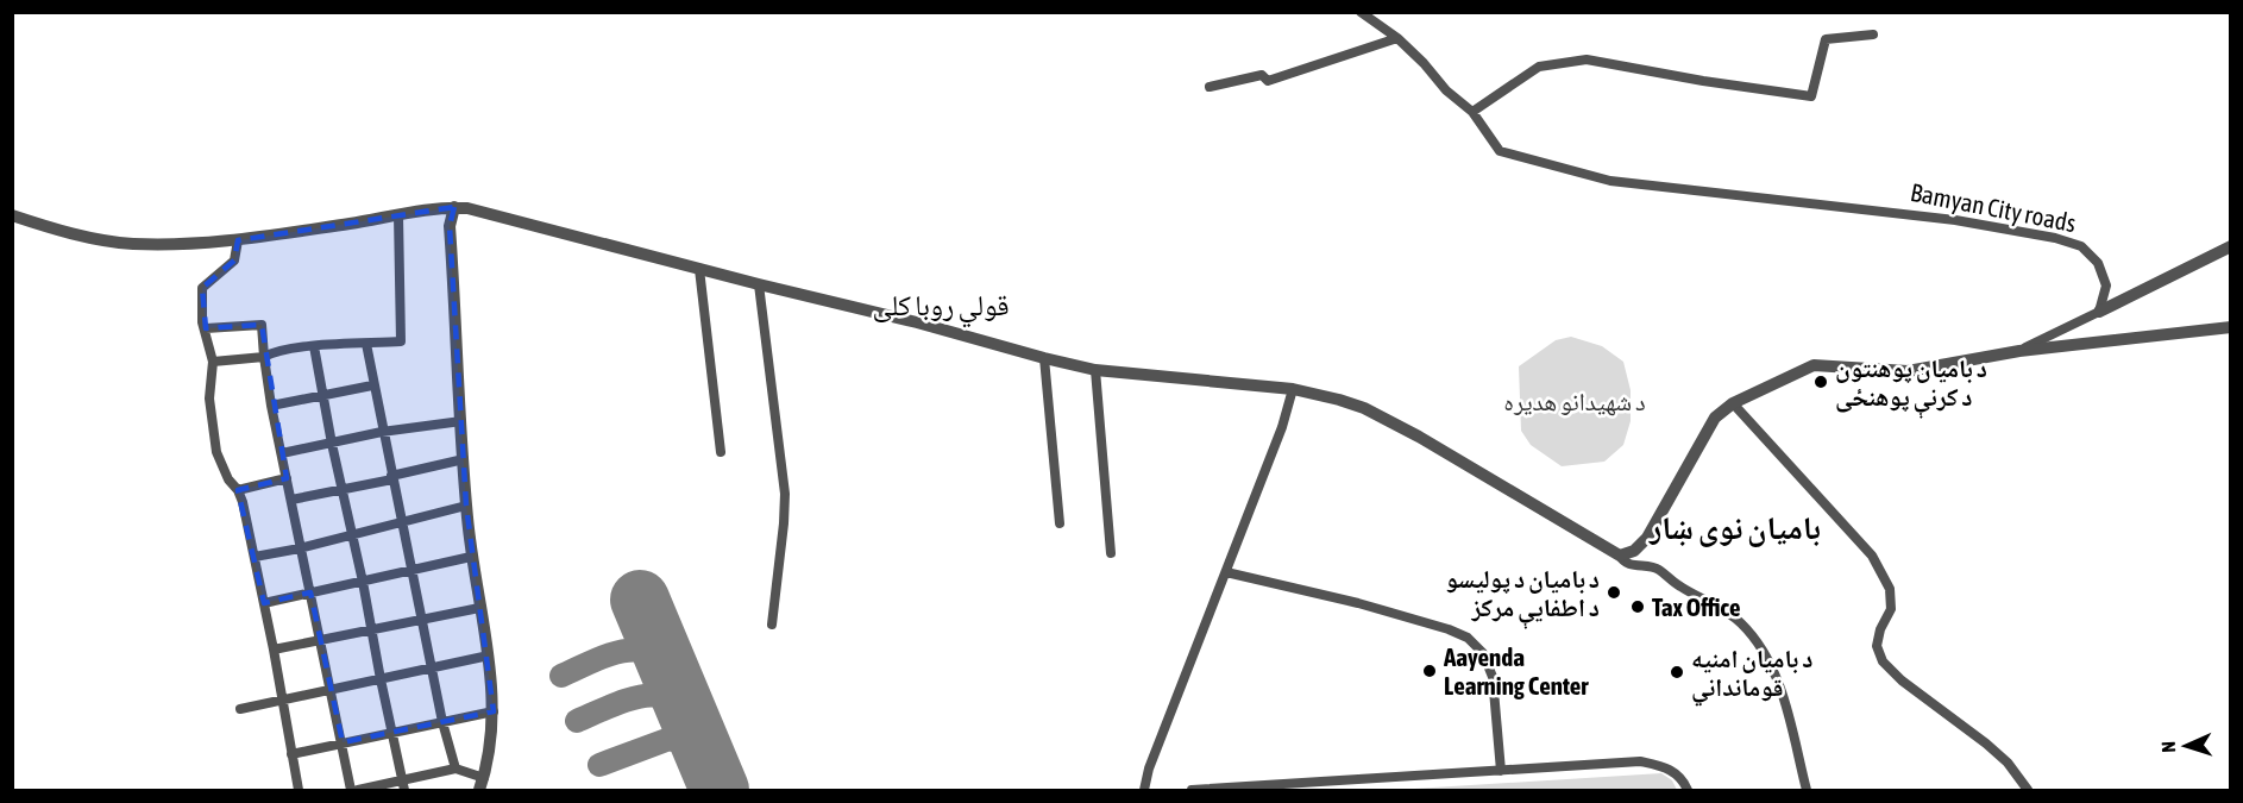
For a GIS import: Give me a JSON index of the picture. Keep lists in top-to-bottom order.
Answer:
{
  "streets": {
    "street": ["Bamyan City roads"]
  },
  "districts": ["قولي روبا کلی", "باميان نوی ښار"],
  "parks": ["د شهیدانو هدیره"],
  "places": [
    "د بامیان پوهنتون د کرنې پوهنځی",
    "د بامیان د پولیسو د اطفايې مرکز",
    "Tax Office",
    "Aayenda Learning Center",
    "د بامیان امنیه قومانداني"
  ],
  "north": "left"
}
